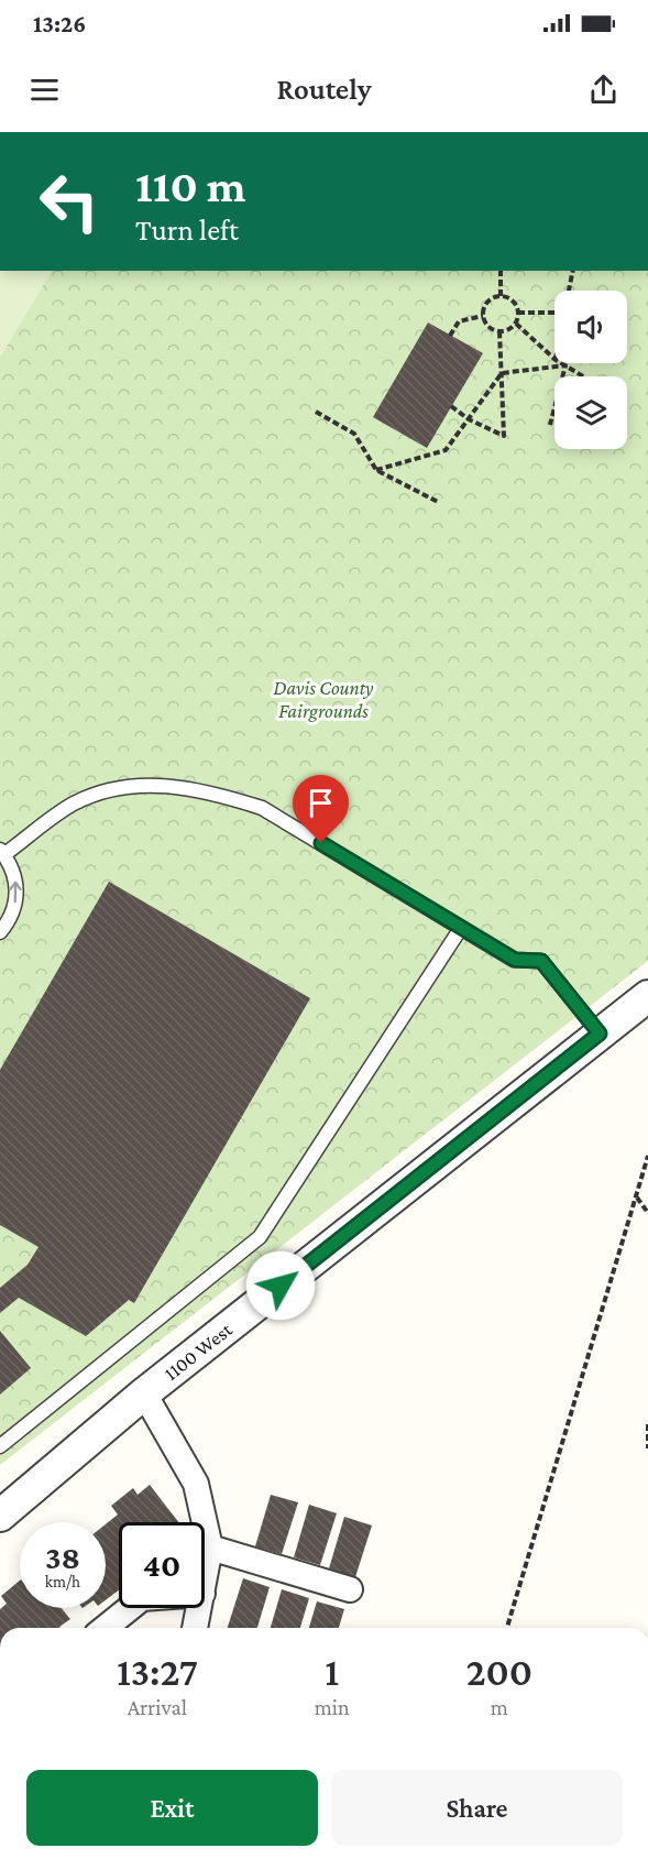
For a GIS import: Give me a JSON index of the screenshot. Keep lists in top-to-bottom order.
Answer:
{
  "streets": {
    "street": ["1100 West"]
  },
  "parks": ["Davis County Fairgrounds"],
  "page": {
    "status": "13:26",
    "header": "Routely",
    "turn": ["110 m", "Turn left"],
    "speed": "38 km/h",
    "limit": "40",
    "eta": [
      "13:27",
      "Arrival",
      "1",
      "min",
      "200",
      "m"
    ],
    "buttons": ["Exit", "Share"]
  }
}
